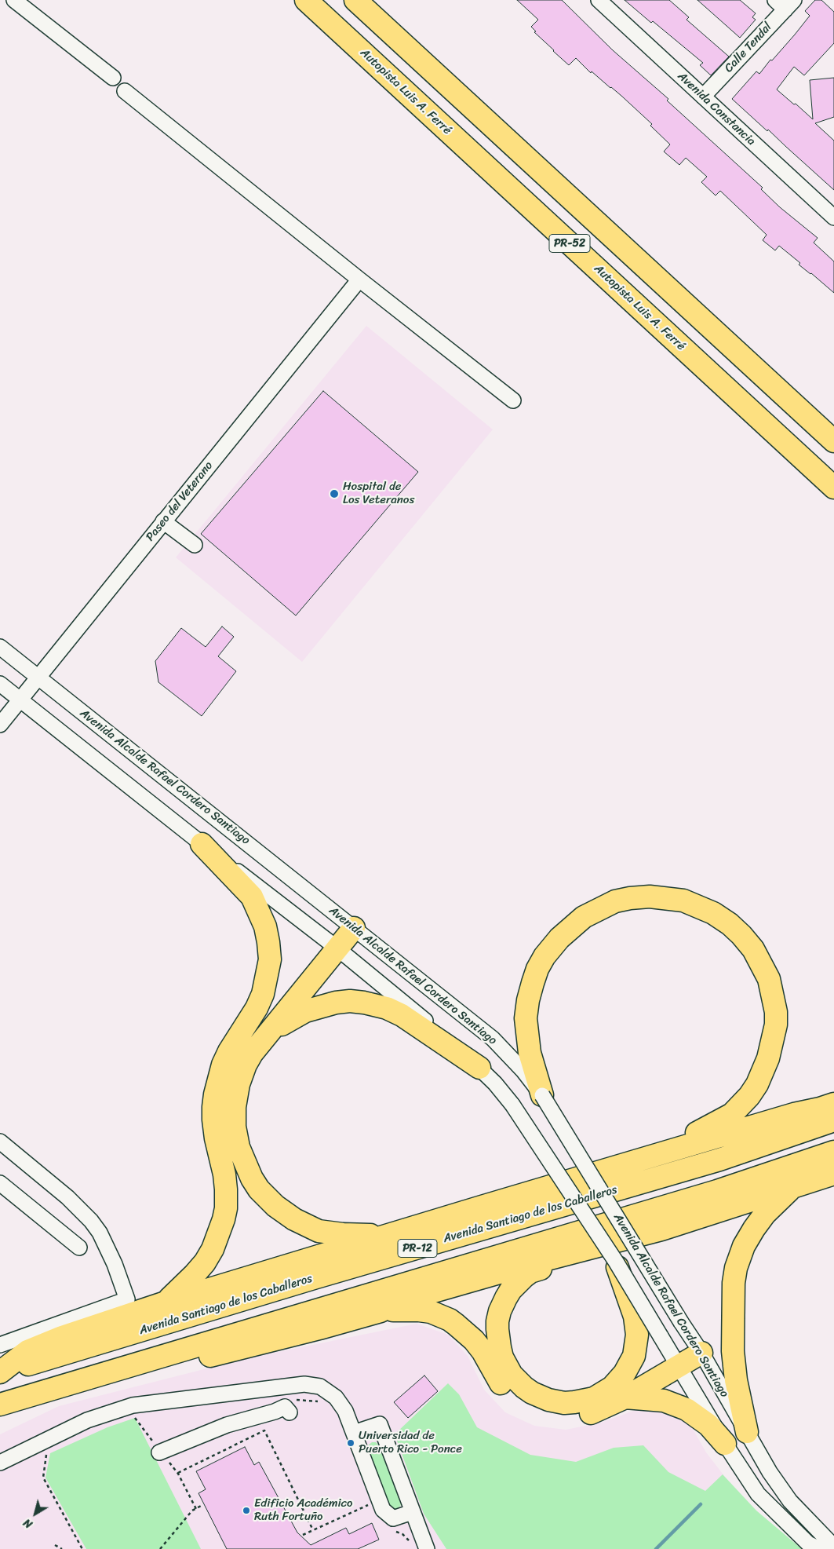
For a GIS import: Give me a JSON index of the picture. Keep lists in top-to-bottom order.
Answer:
{
  "streets": {
    "highway": [
      "Autopista Luis A. Ferré",
      "PR-52",
      "Avenida Santiago de los Caballeros",
      "PR-12"
    ],
    "street": [
      "Calle Tendal",
      "Avenida Constancia",
      "Paseo del Veterano",
      "Avenida Alcalde Rafael Cordero Santiago"
    ]
  },
  "crossings": [
    ["Calle Tendal", "Avenida Constancia"],
    ["Paseo del Veterano", "Avenida Alcalde Rafael Cordero Santiago"]
  ],
  "places": ["Hospital de Los Veteranos", "Universidad de Puerto Rico - Ponce", "Edificio Académico Ruth Fortuño"],
  "north": "bottom left"
}
